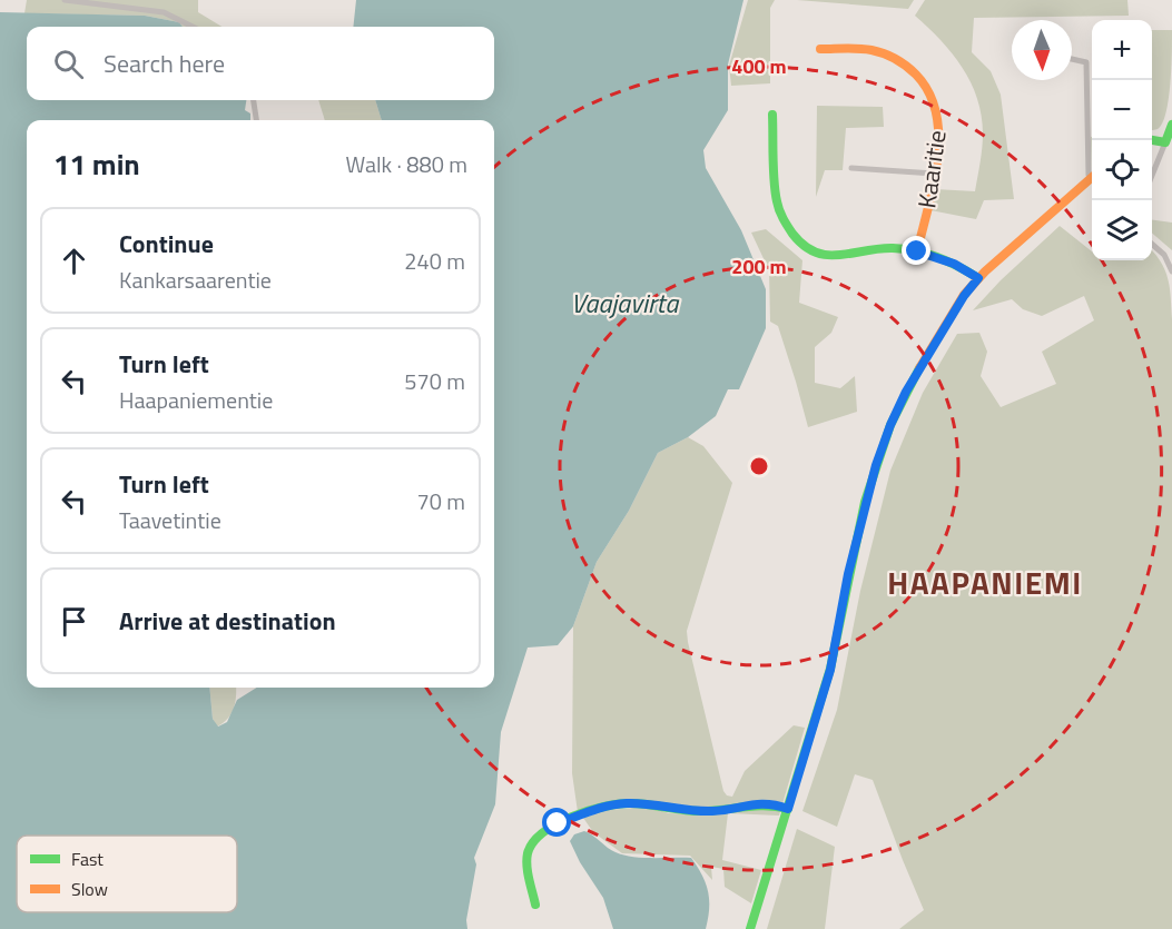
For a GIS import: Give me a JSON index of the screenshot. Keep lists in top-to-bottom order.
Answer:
{
  "streets": {
    "street": ["Kaaritie"]
  },
  "districts": ["HAAPANIEMI"],
  "water": ["Vaajavirta"],
  "legend": ["Fast", "Slow"],
  "north": "bottom",
  "page": {
    "map_buttons": ["+", "−"],
    "search": "Search here",
    "heading": ["11 min", "Walk · 880 m"],
    "list": [
      ["Continue", "Kankarsaarentie", "240 m"],
      ["Turn left", "Haapaniementie", "570 m"],
      ["Turn left", "Taavetintie", "70 m"],
      "Arrive at destination"
    ]
  },
  "rings": ["400 m", "200 m"]
}
